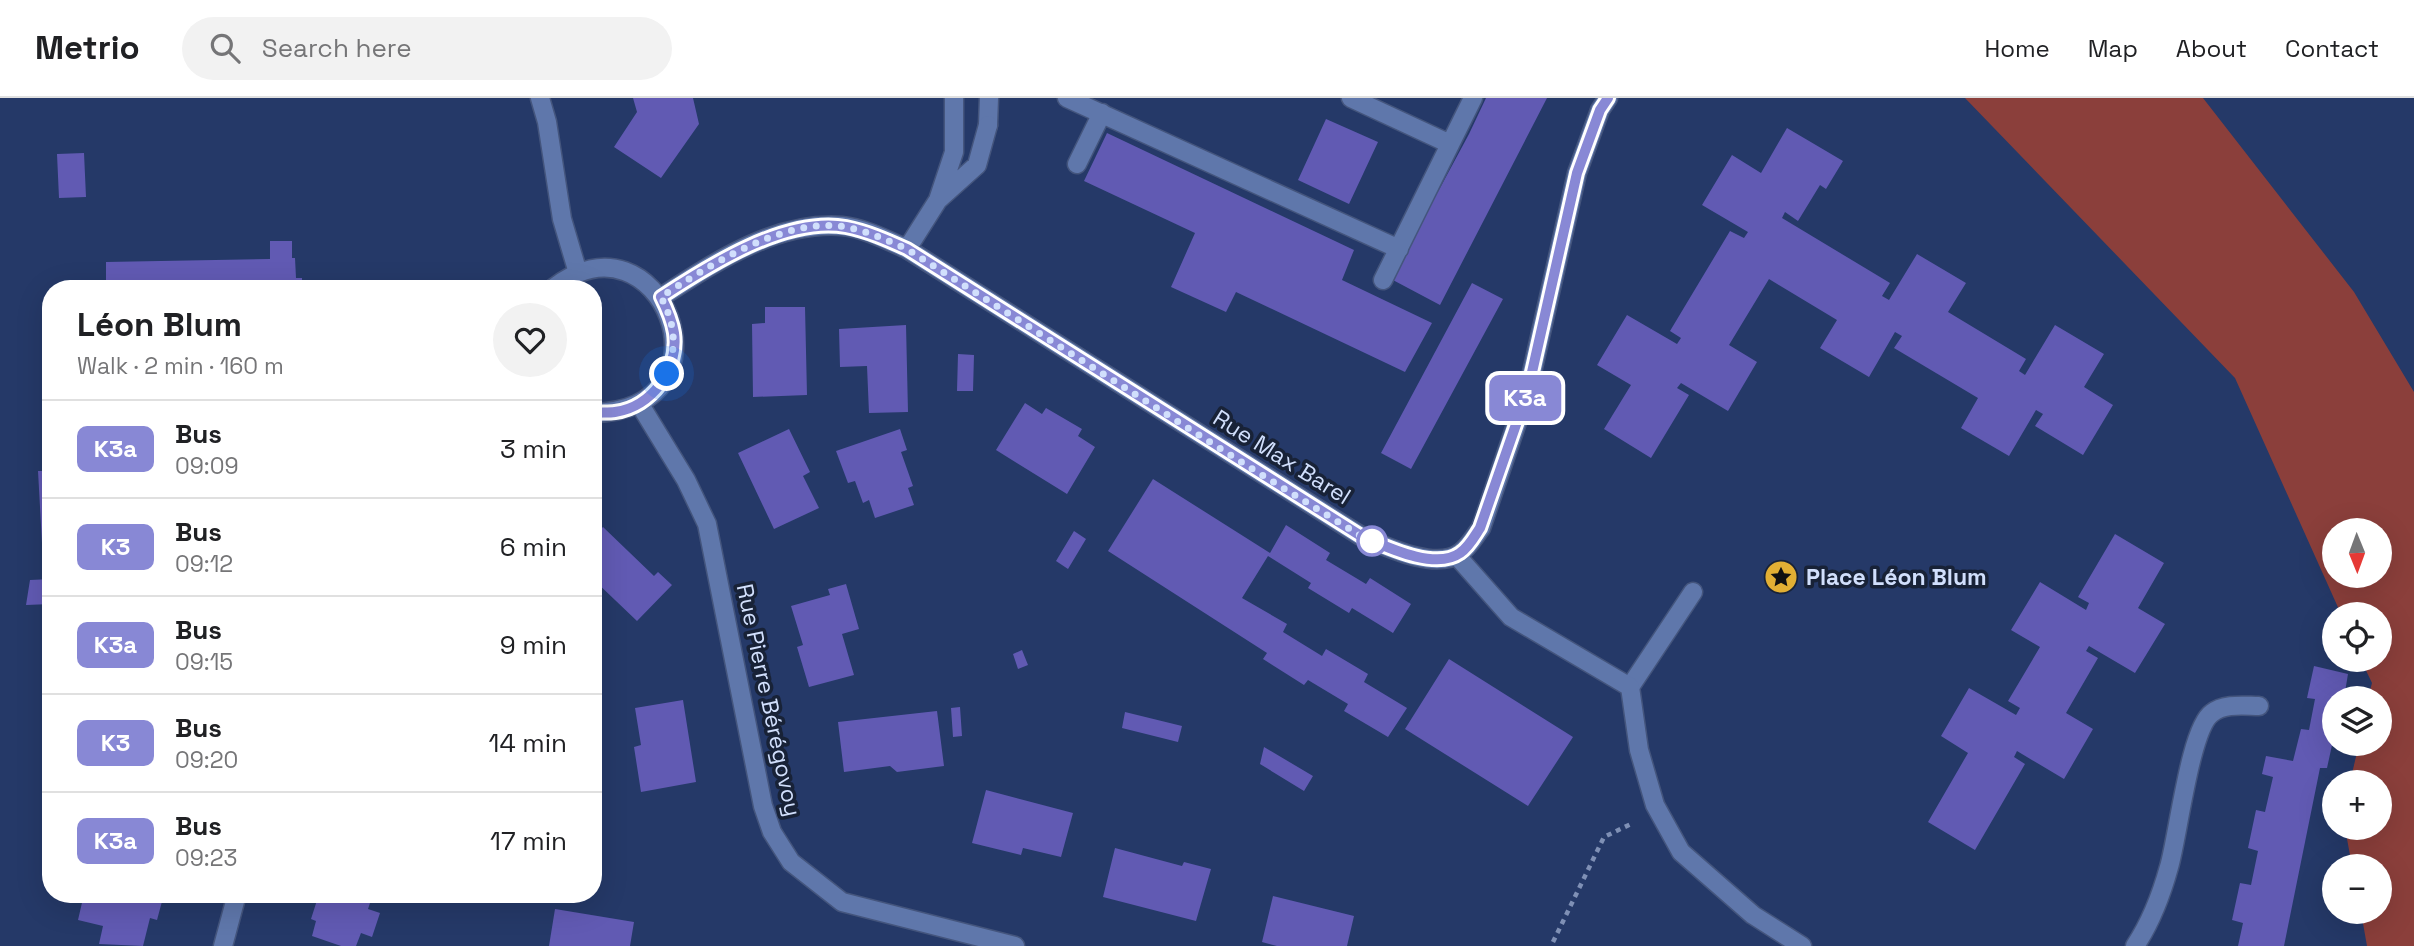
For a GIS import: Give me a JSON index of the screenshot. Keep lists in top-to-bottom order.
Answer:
{
  "streets": {
    "street": ["Rue Max Barel", "Rue Pierre Bérégovoy"]
  },
  "places": {
    "place": ["Place Léon Blum"]
  },
  "lines": ["bus line K3a"],
  "north": "bottom",
  "page": {
    "header": "Metrio",
    "search": "Search here",
    "nav": [
      "Home",
      "Map",
      "About",
      "Contact"
    ],
    "on_map": "K3a",
    "heading": ["Léon Blum", "Walk · 2 min · 160 m"],
    "list": [
      {
        "mark": "K3a",
        "name": "Bus",
        "note": "09:09",
        "value": "3 min"
      },
      {
        "mark": "K3",
        "name": "Bus",
        "note": "09:12",
        "value": "6 min"
      },
      {
        "mark": "K3a",
        "name": "Bus",
        "note": "09:15",
        "value": "9 min"
      },
      {
        "mark": "K3",
        "name": "Bus",
        "note": "09:20",
        "value": "14 min"
      },
      {
        "mark": "K3a",
        "name": "Bus",
        "note": "09:23",
        "value": "17 min"
      }
    ],
    "map_buttons": ["+", "−"]
  }
}
